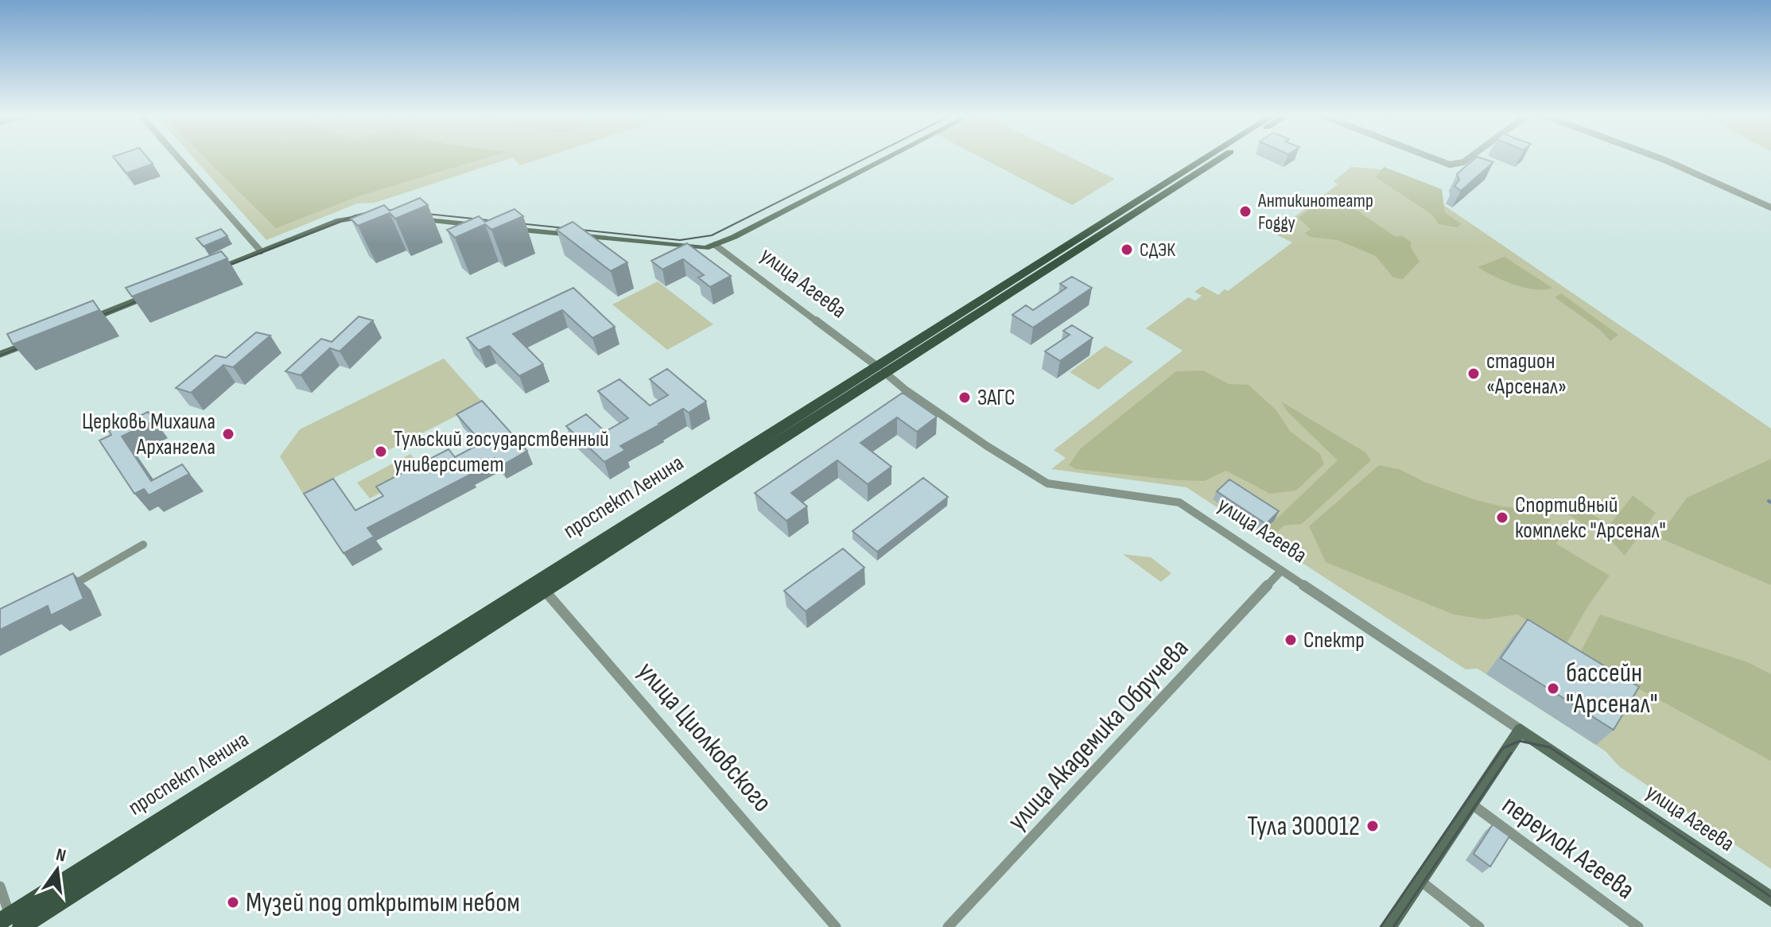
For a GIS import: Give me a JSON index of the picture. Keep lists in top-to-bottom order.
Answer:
{
  "streets": {
    "main road": ["проспект Ленина"],
    "street": [
      "улица Агеева",
      "улица Академика Обручева",
      "улица Циолковского",
      "переулок Агеева"
    ]
  },
  "crossings": [
    ["улица Агеева", "проспект Ленина"],
    ["улица Агеева", "улица Академика Обручева"],
    ["проспект Ленина", "улица Циолковского"]
  ],
  "places": [
    "Антикинотеатр Foggy",
    "СДЭК",
    "стадион «Арсенал»",
    "ЗАГС",
    "Церковь Михаила Архангела",
    "Тульский государственный университет",
    "Спортивный комплекс \"Арсенал\"",
    "Спектр",
    "бассейн \"Арсенал\"",
    "Тула 300012",
    "Музей под открытым небом"
  ],
  "north": "top"
}
